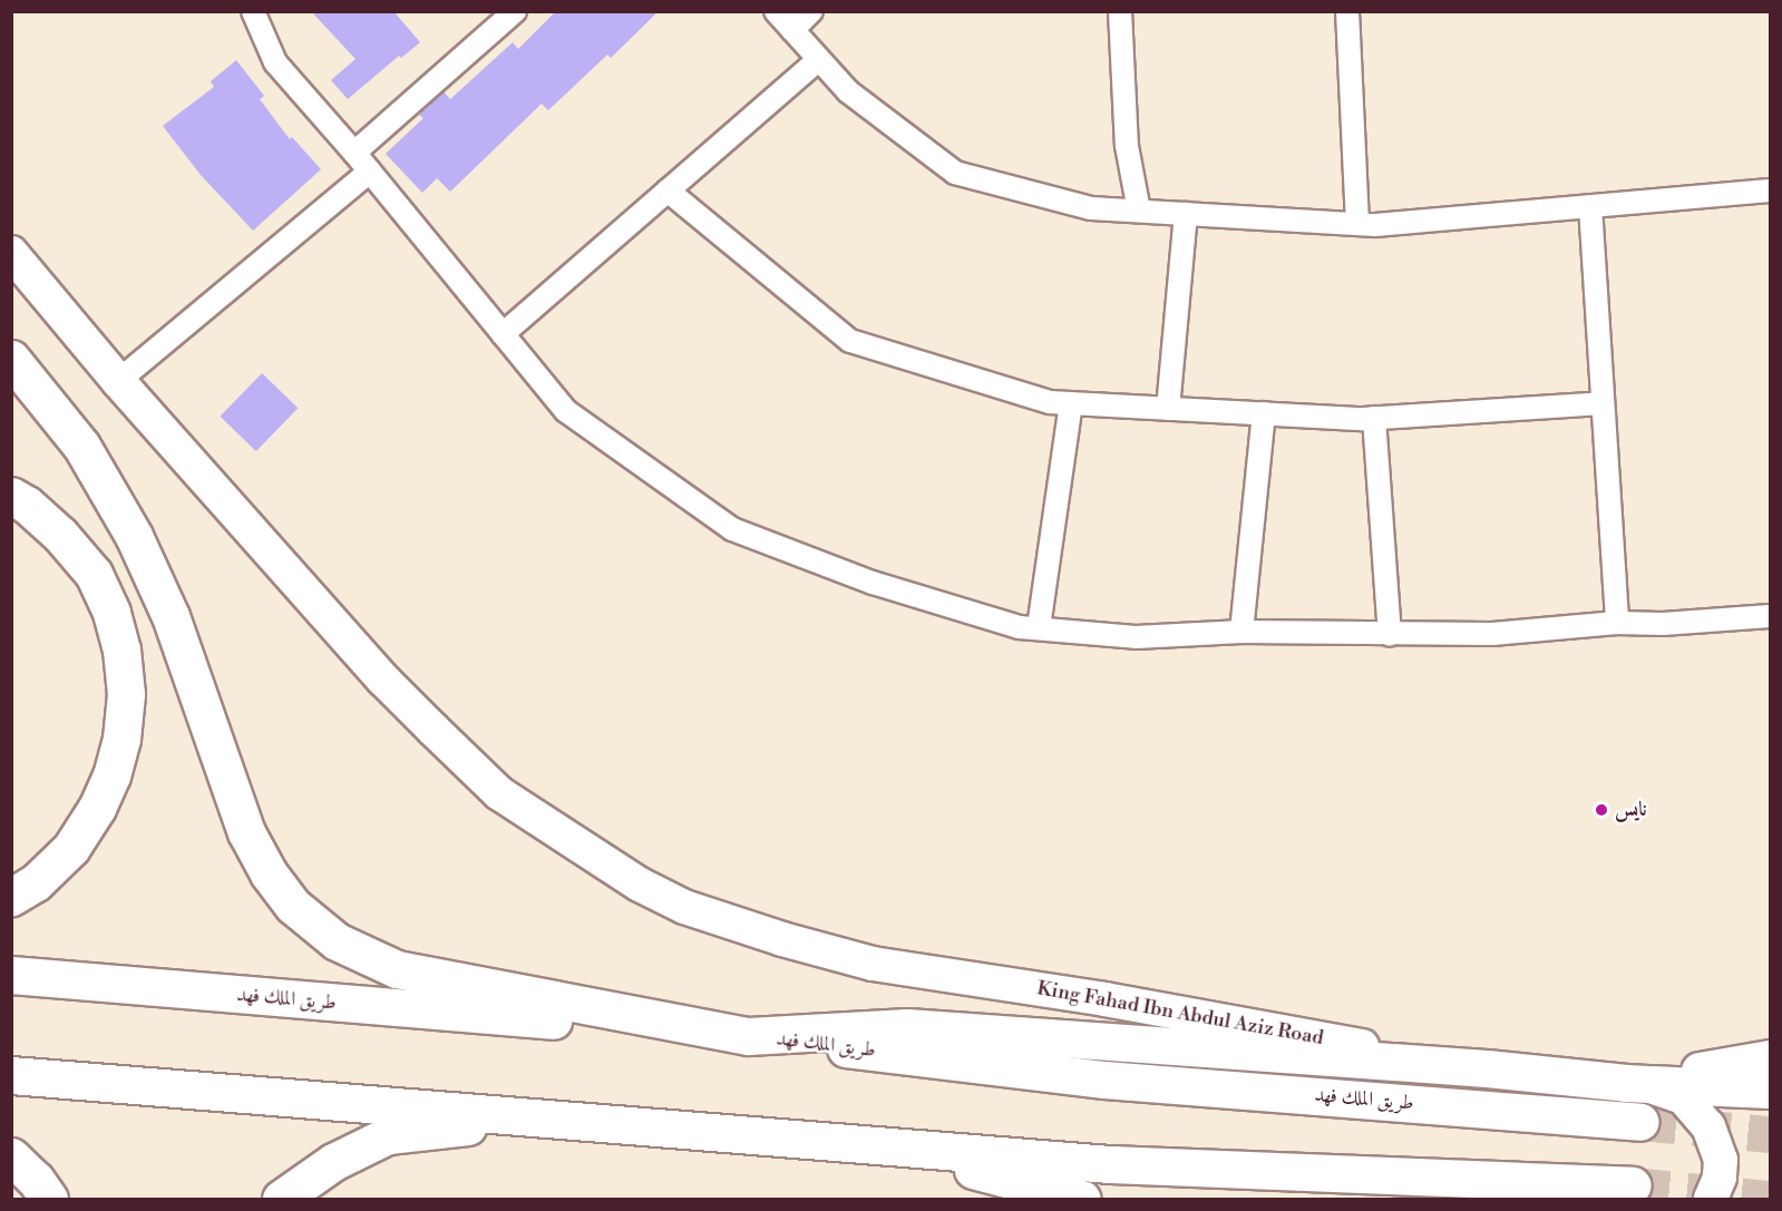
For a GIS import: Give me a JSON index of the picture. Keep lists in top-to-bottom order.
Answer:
{
  "streets": {
    "highway": ["طريق الملك فهد"],
    "main road": ["King Fahad Ibn Abdul Aziz Road"]
  },
  "places": ["نايس"]
}
